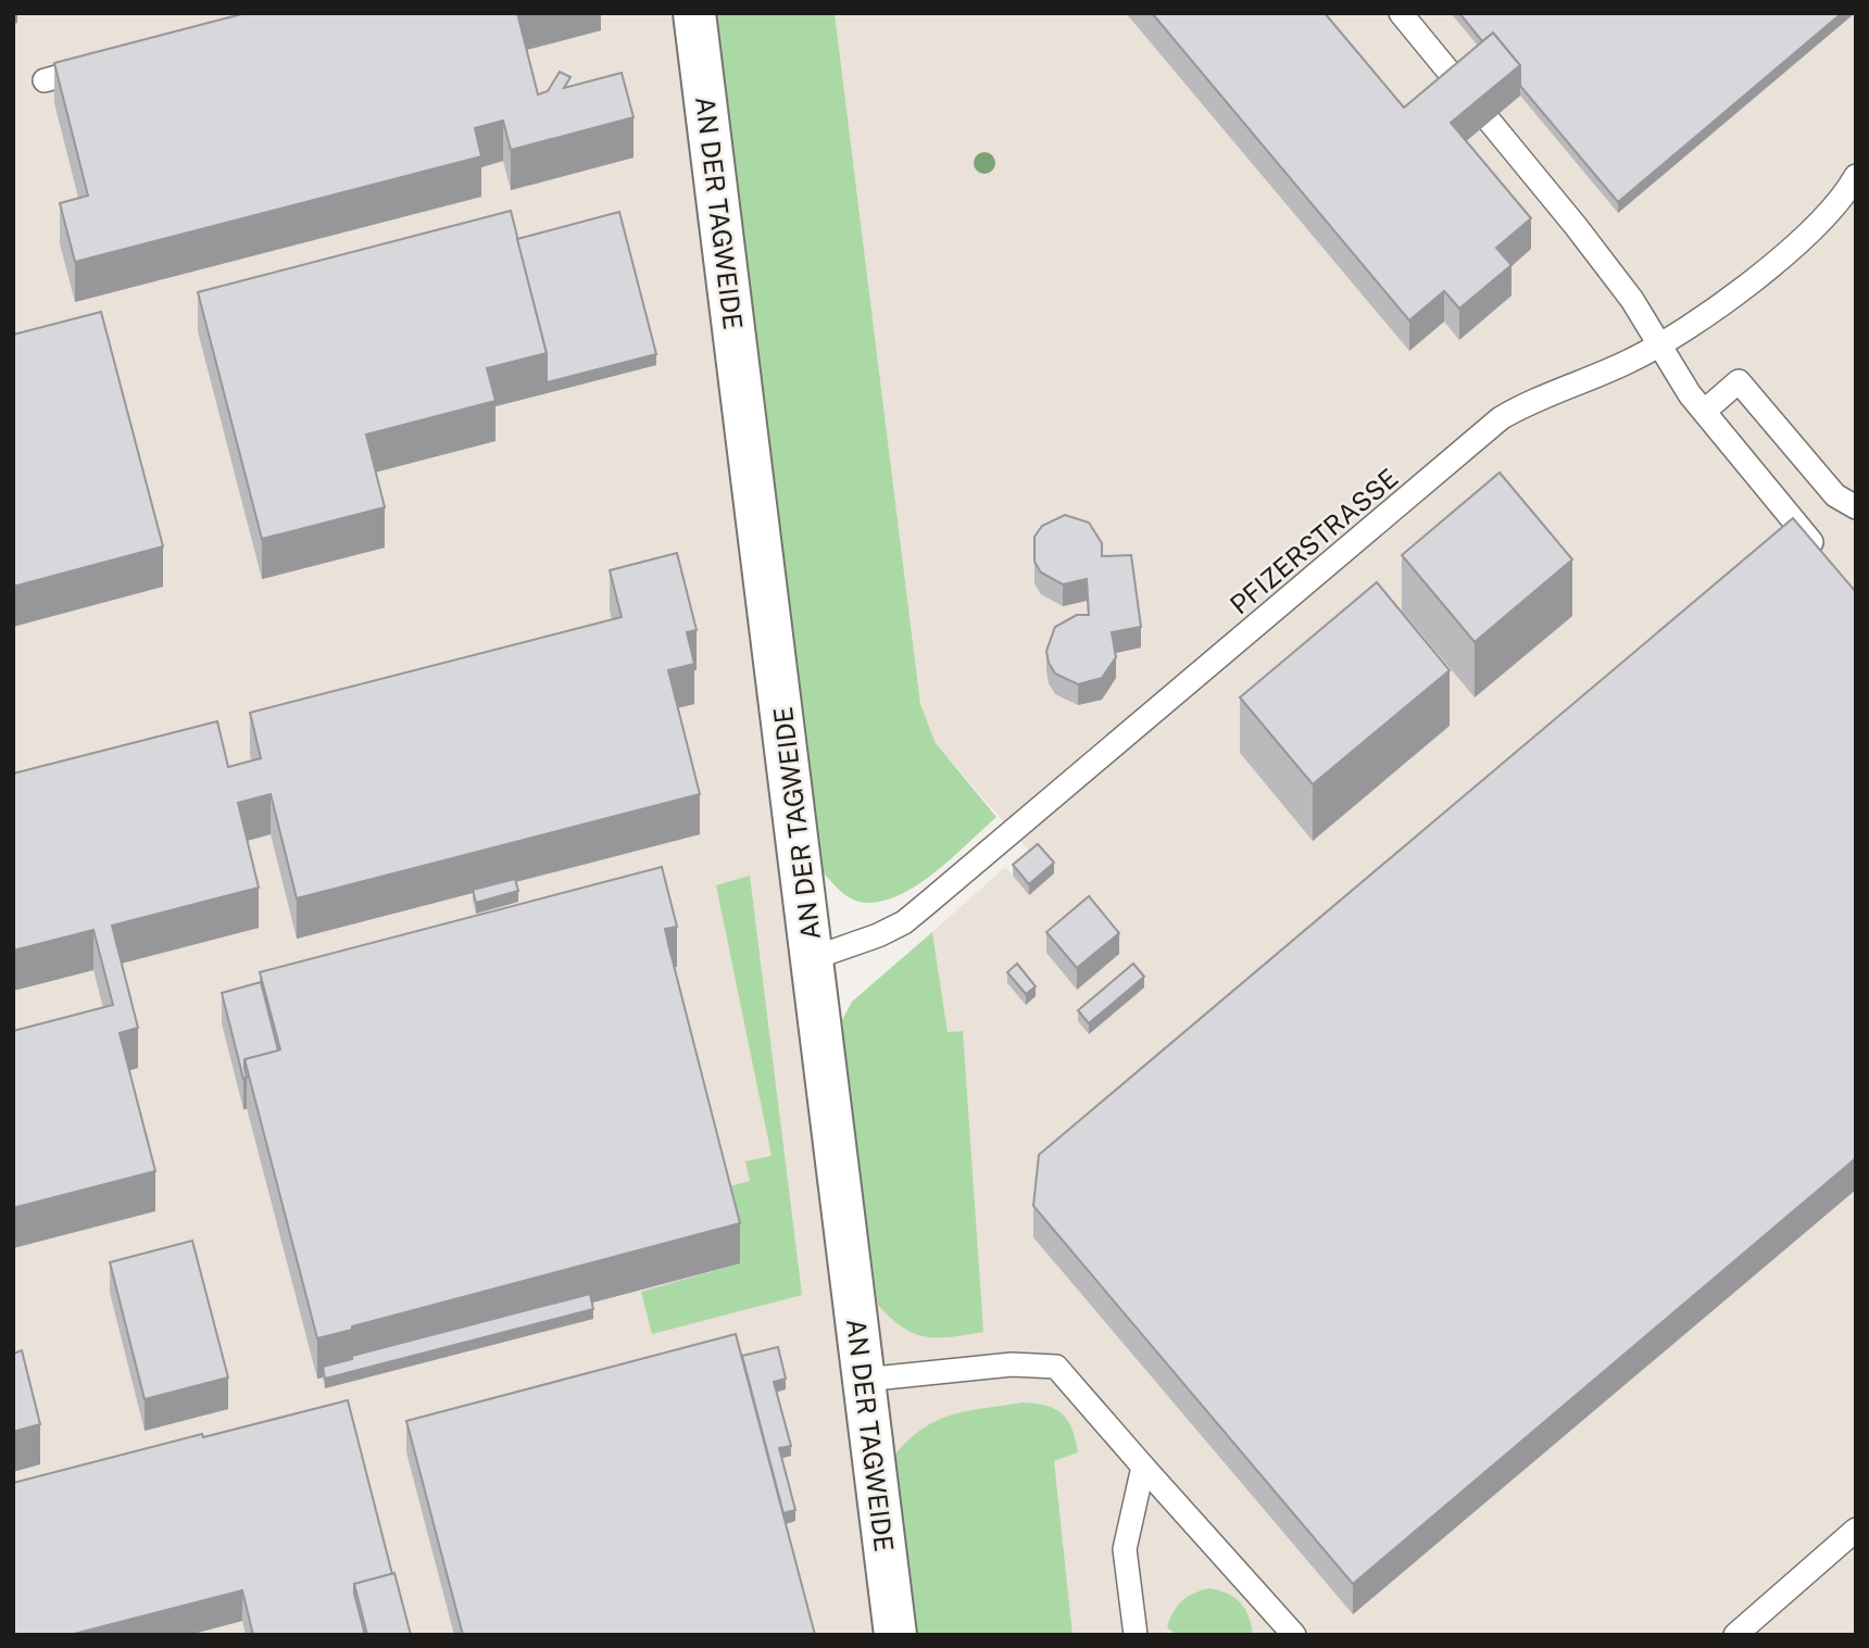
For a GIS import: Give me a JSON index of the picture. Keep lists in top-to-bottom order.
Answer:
{
  "streets": {
    "main road": ["AN DER TAGWEIDE"],
    "lane": ["PFIZERSTRASSE"]
  },
  "crossings": [
    ["AN DER TAGWEIDE", "PFIZERSTRASSE"]
  ]
}
